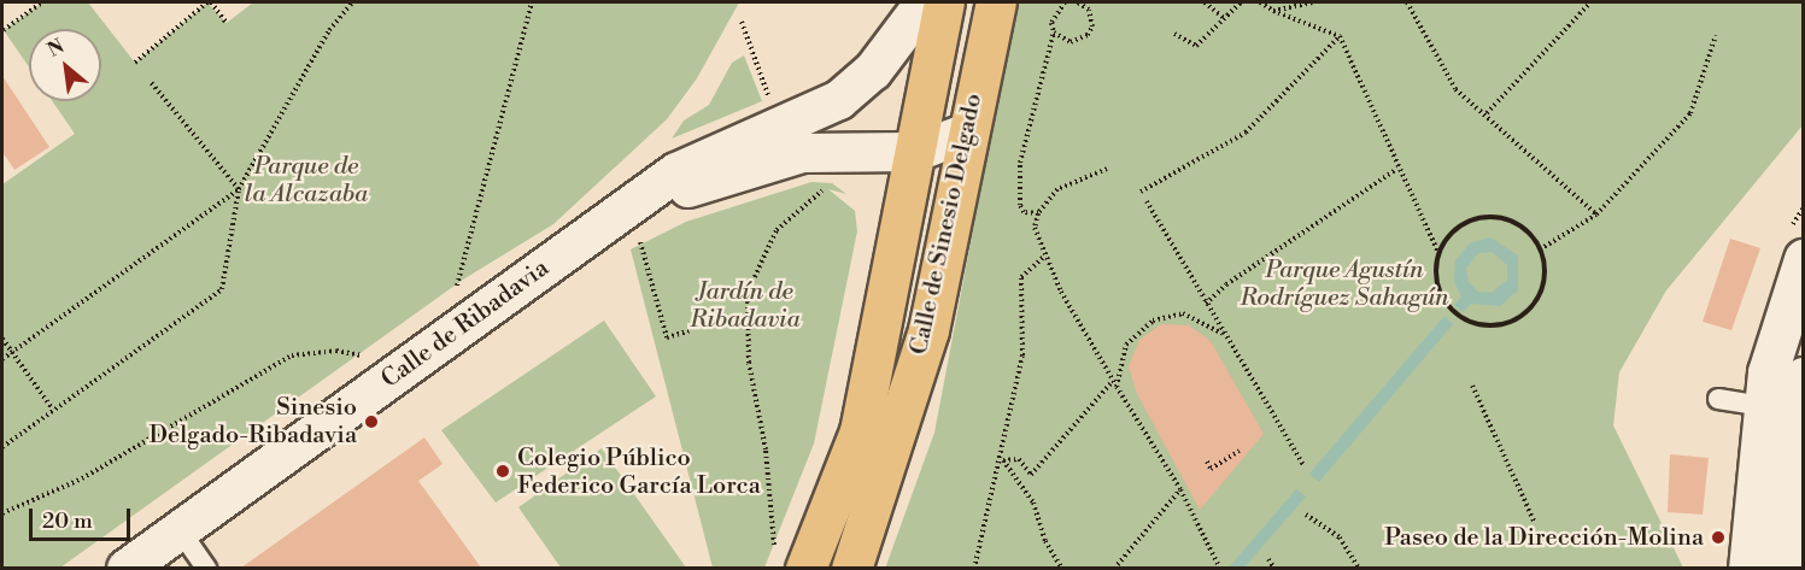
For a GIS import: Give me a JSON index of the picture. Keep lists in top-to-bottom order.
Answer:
{
  "streets": {
    "main road": ["Calle de Sinesio Delgado"],
    "street": ["Calle de Ribadavia"]
  },
  "crossings": [
    ["Calle de Sinesio Delgado", "Calle de Ribadavia"]
  ],
  "parks": ["Parque de la Alcazaba", "Parque Agustín Rodríguez Sahagún", "Jardín de Ribadavia"],
  "places": ["Sinesio Delgado-Ribadavia", "Colegio Público Federico García Lorca", "Paseo de la Dirección-Molina"],
  "scale_bar": "20 m",
  "north": "top left"
}
